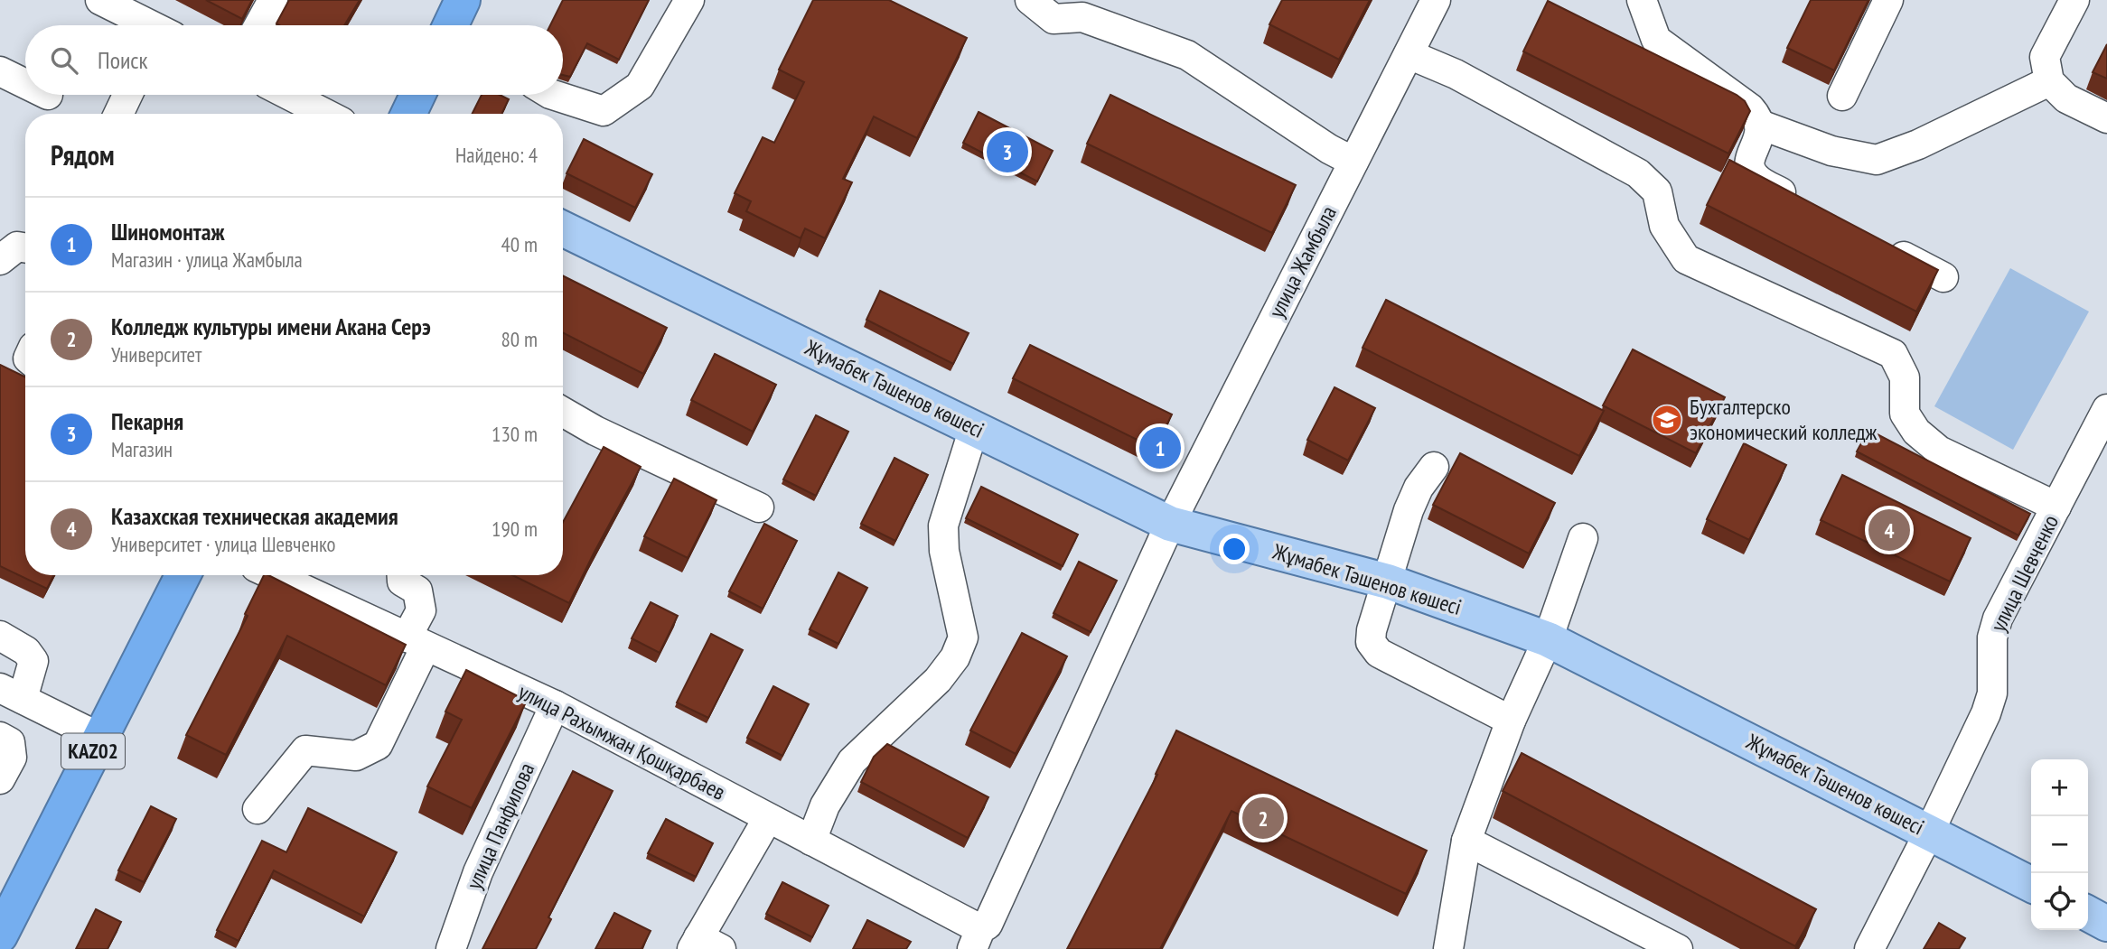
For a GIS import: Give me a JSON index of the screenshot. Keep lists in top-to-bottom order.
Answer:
{
  "streets": {
    "highway": ["KАZ02"],
    "main road": ["Жұмабек Тәшенов көшесі"],
    "street": [
      "улица Жамбыла",
      "улица Шевченко",
      "улица Рахымжан Қошқарбаев",
      "улица Панфилова"
    ]
  },
  "crossings": [
    ["улица Жамбыла", "Жұмабек Тәшенов көшесі"],
    ["улица Жамбыла", "улица Рахымжан Қошқарбаев"],
    ["Жұмабек Тәшенов көшесі", "улица Шевченко"],
    ["улица Рахымжан Қошқарбаев", "улица Панфилова"]
  ],
  "places": {
    "school or university": ["Бухгалтерско экономический колледж"]
  },
  "page": {
    "search": "Поиск",
    "heading": ["Рядом", "Найдено: 4"],
    "pins": [
      "3",
      "1",
      "4",
      "2"
    ],
    "list": [
      {
        "mark": "1",
        "name": "Шиномонтаж",
        "note": "Магазин · улица Жамбыла",
        "value": "40 m"
      },
      {
        "mark": "2",
        "name": "Колледж культуры имени Акана Серэ",
        "note": "Университет",
        "value": "80 m"
      },
      {
        "mark": "3",
        "name": "Пекарня",
        "note": "Магазин",
        "value": "130 m"
      },
      {
        "mark": "4",
        "name": "Казахская техническая академия",
        "note": "Университет · улица Шевченко",
        "value": "190 m"
      }
    ],
    "map_buttons": ["+", "−"]
  }
}
